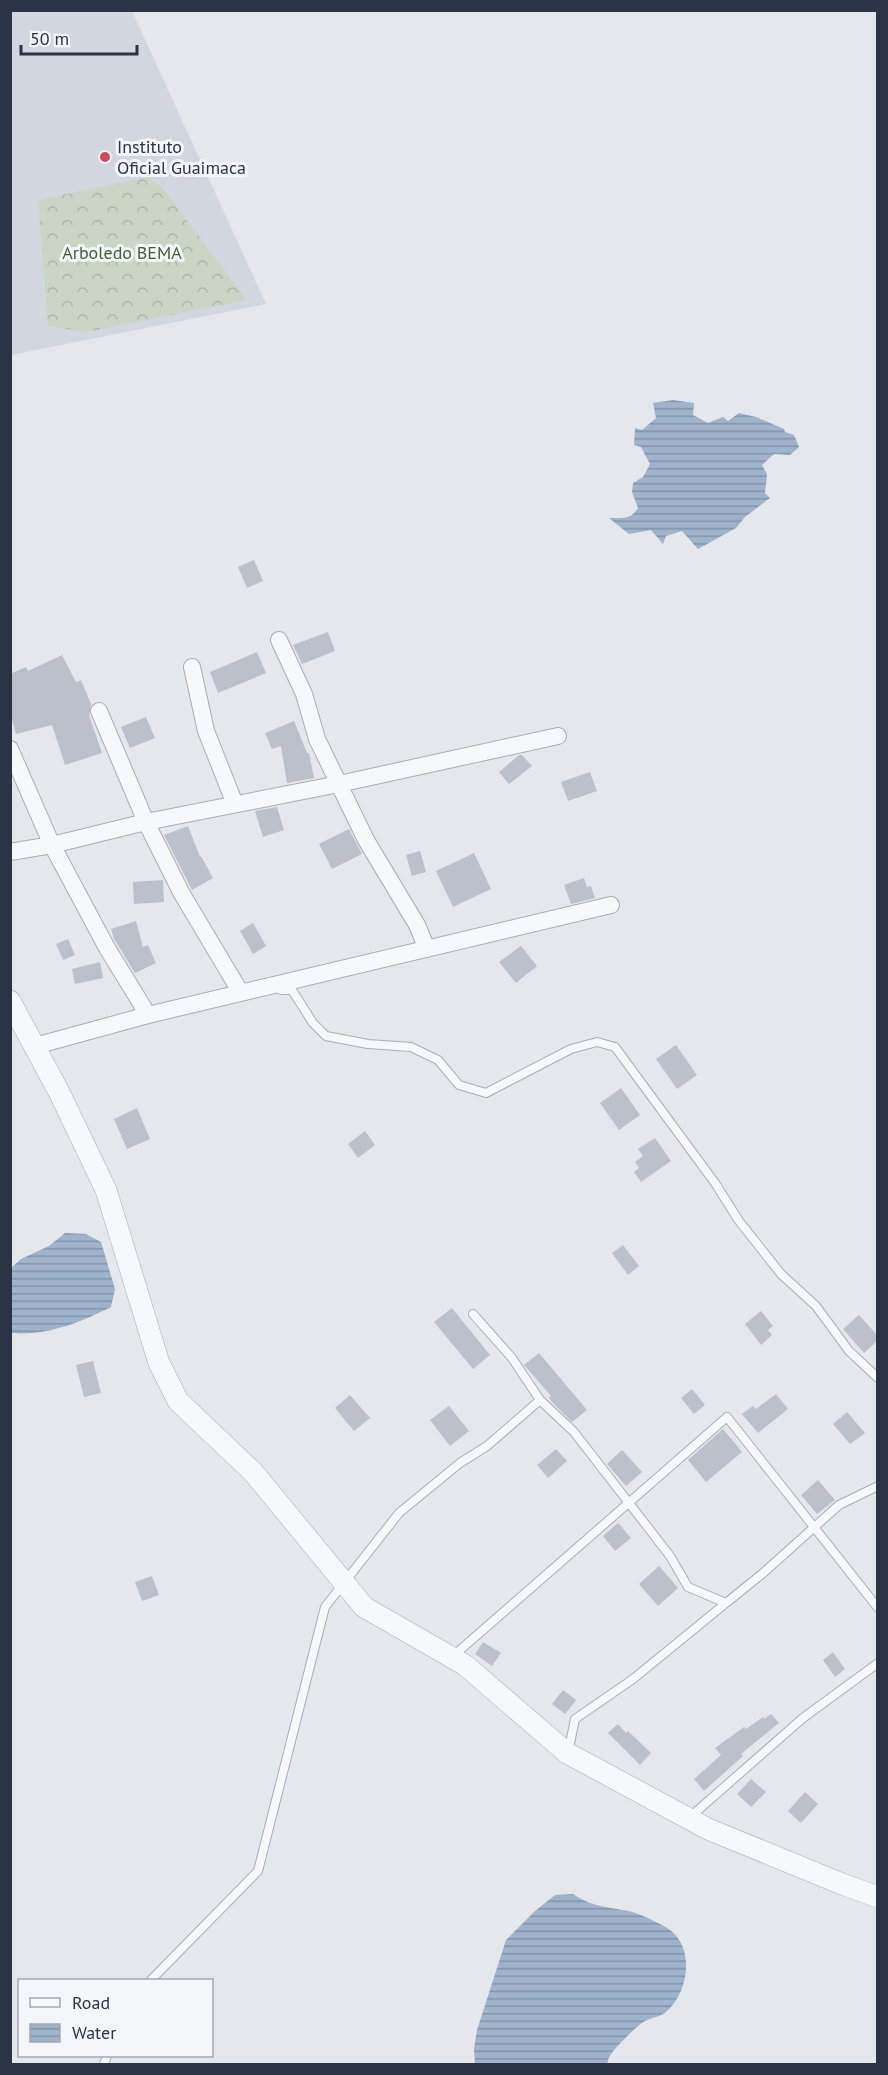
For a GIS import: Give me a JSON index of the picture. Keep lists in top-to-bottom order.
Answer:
{
  "parks": ["Arboledo BEMA"],
  "places": ["Instituto Oficial Guaimaca"],
  "legend": ["Road", "Water"],
  "scale_bar": "50 m"
}
